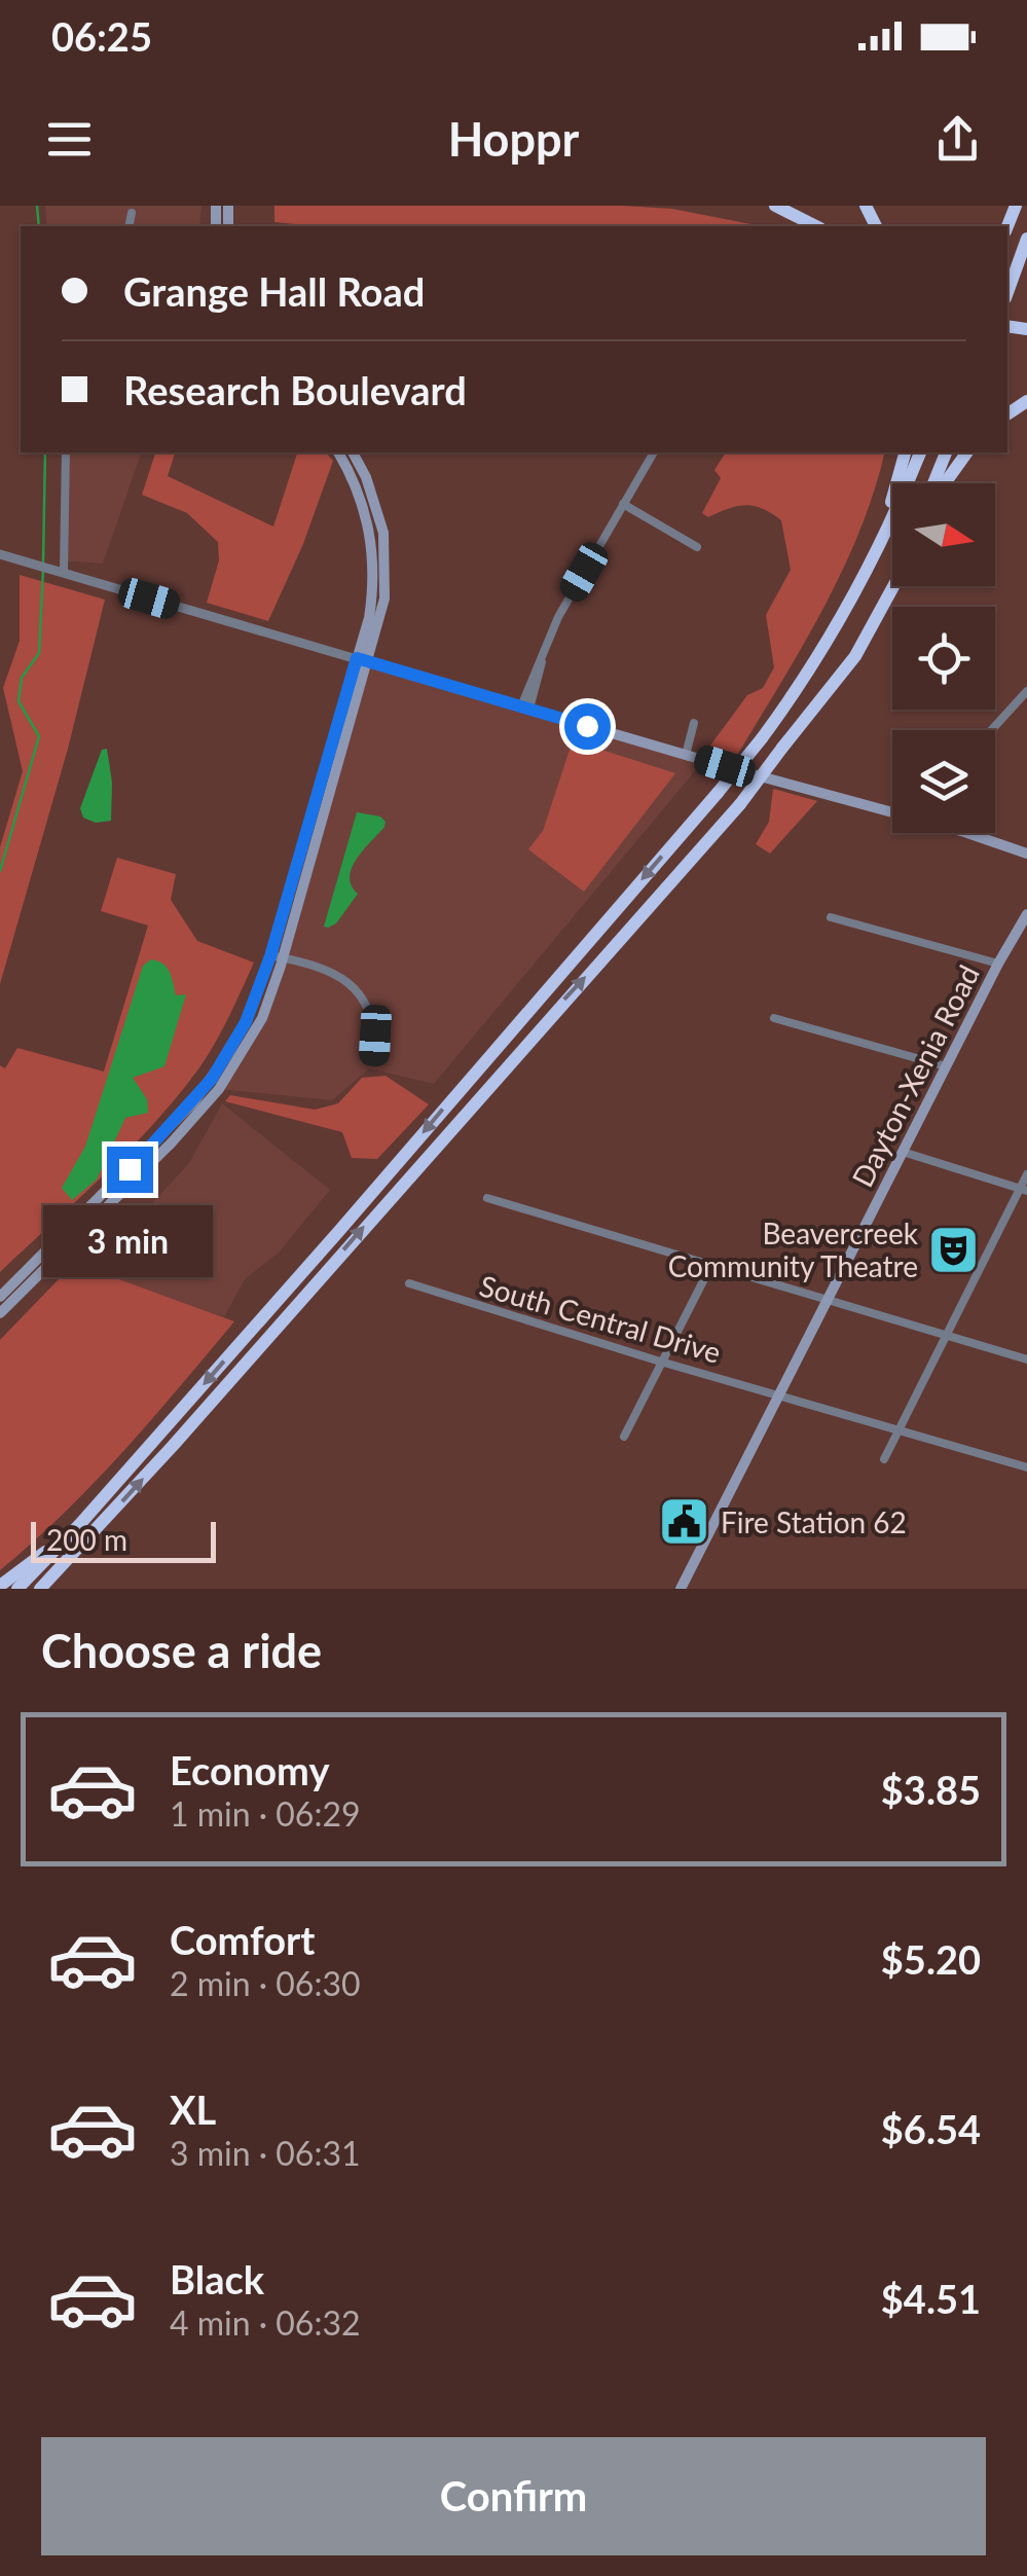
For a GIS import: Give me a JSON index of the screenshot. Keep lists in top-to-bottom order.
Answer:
{
  "streets": {
    "main road": ["Dayton-Xenia Road"],
    "street": ["South Central Drive"]
  },
  "crossings": [
    ["Dayton-Xenia Road", "South Central Drive"]
  ],
  "places": {
    "theatre": ["Beavercreek Community Theatre"],
    "public building": ["Fire Station 62"]
  },
  "scale_bar": "200 m",
  "north": "right",
  "page": {
    "status": "06:25",
    "header": "Hoppr",
    "banner": ["Grange Hall Road", "Research Boulevard"],
    "bubble": "3 min",
    "scale": "200 m",
    "heading": "Choose a ride",
    "list": [
      {
        "name": "Economy",
        "note": "1 min · 06:29",
        "value": "$3.85"
      },
      {
        "name": "Comfort",
        "note": "2 min · 06:30",
        "value": "$5.20"
      },
      {
        "name": "XL",
        "note": "3 min · 06:31",
        "value": "$6.54"
      },
      {
        "name": "Black",
        "note": "4 min · 06:32",
        "value": "$4.51"
      }
    ],
    "buttons": "Confirm"
  }
}
